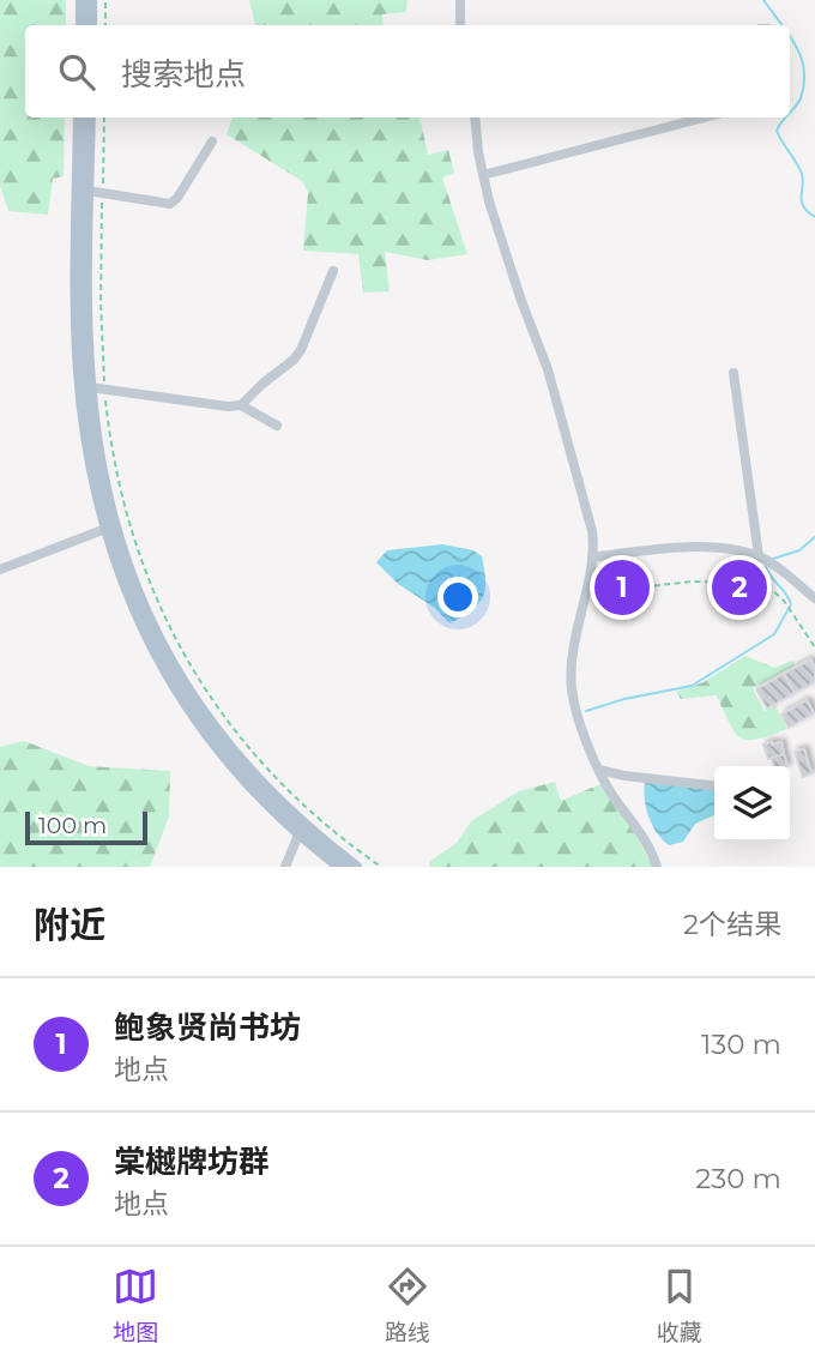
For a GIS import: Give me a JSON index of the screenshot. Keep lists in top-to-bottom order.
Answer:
{
  "scale_bar": "100 m",
  "page": {
    "search": "搜索地点",
    "pins": ["1", "2"],
    "scale": "100 m",
    "heading": ["附近", "2个结果"],
    "list": [
      {
        "mark": "1",
        "name": "鲍象贤尚书坊",
        "note": "地点",
        "value": "130 m"
      },
      {
        "mark": "2",
        "name": "棠樾牌坊群",
        "note": "地点",
        "value": "230 m"
      }
    ],
    "nav": ["地图", "路线", "收藏"]
  }
}
